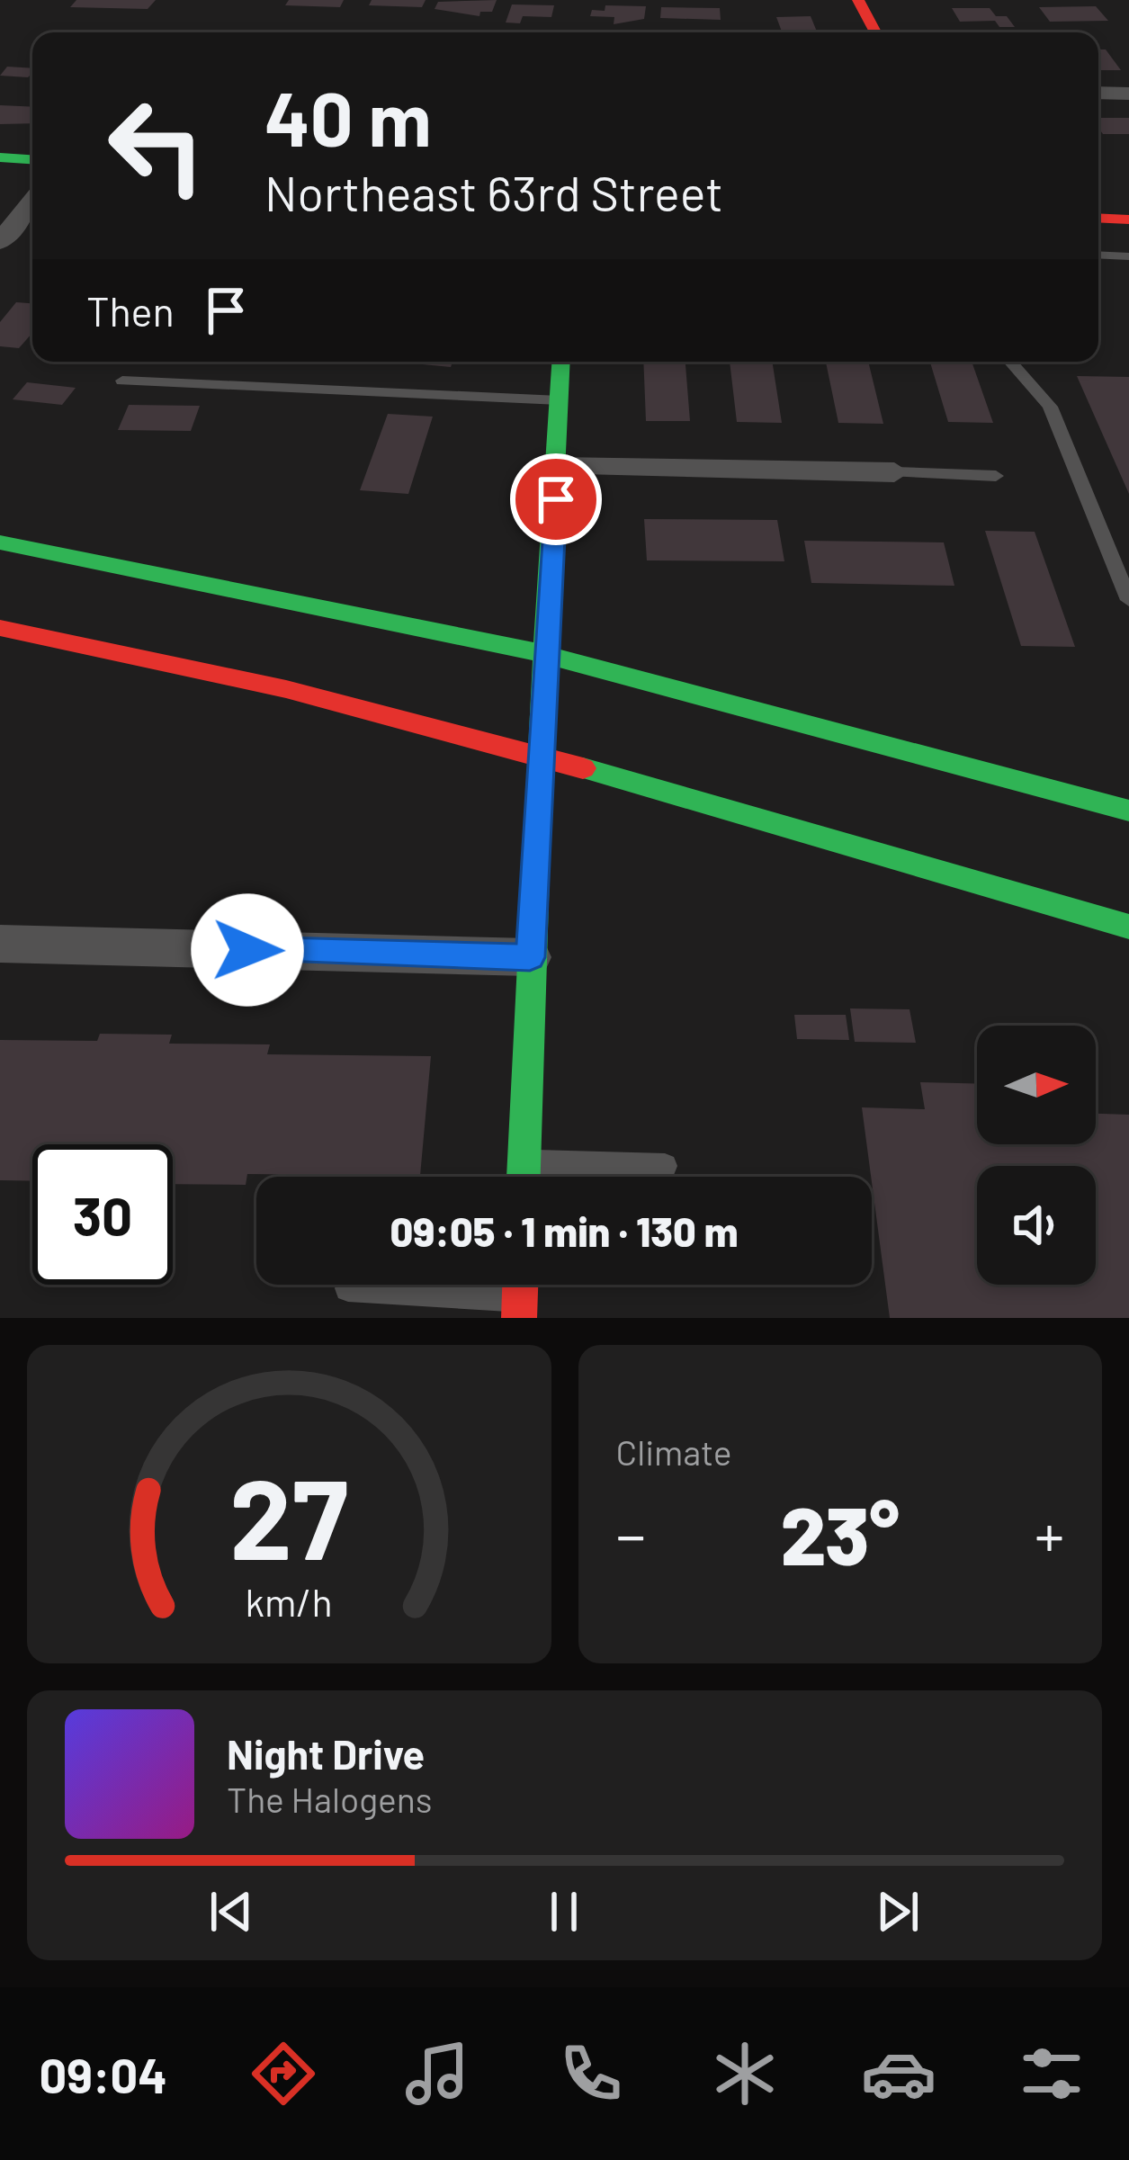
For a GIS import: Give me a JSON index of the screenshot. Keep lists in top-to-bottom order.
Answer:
{
  "north": "right",
  "page": {
    "turn": ["40 m", "Northeast 63rd Street"],
    "then": "Then",
    "limit": "30",
    "trip": "09:05 · 1 min · 130 m",
    "tile": "Climate",
    "heat": ["−", "23°", "+"],
    "song": ["Night Drive", "The Halogens"],
    "tabs": "09:04",
    "gauge": ["27", "km/h"]
  }
}
